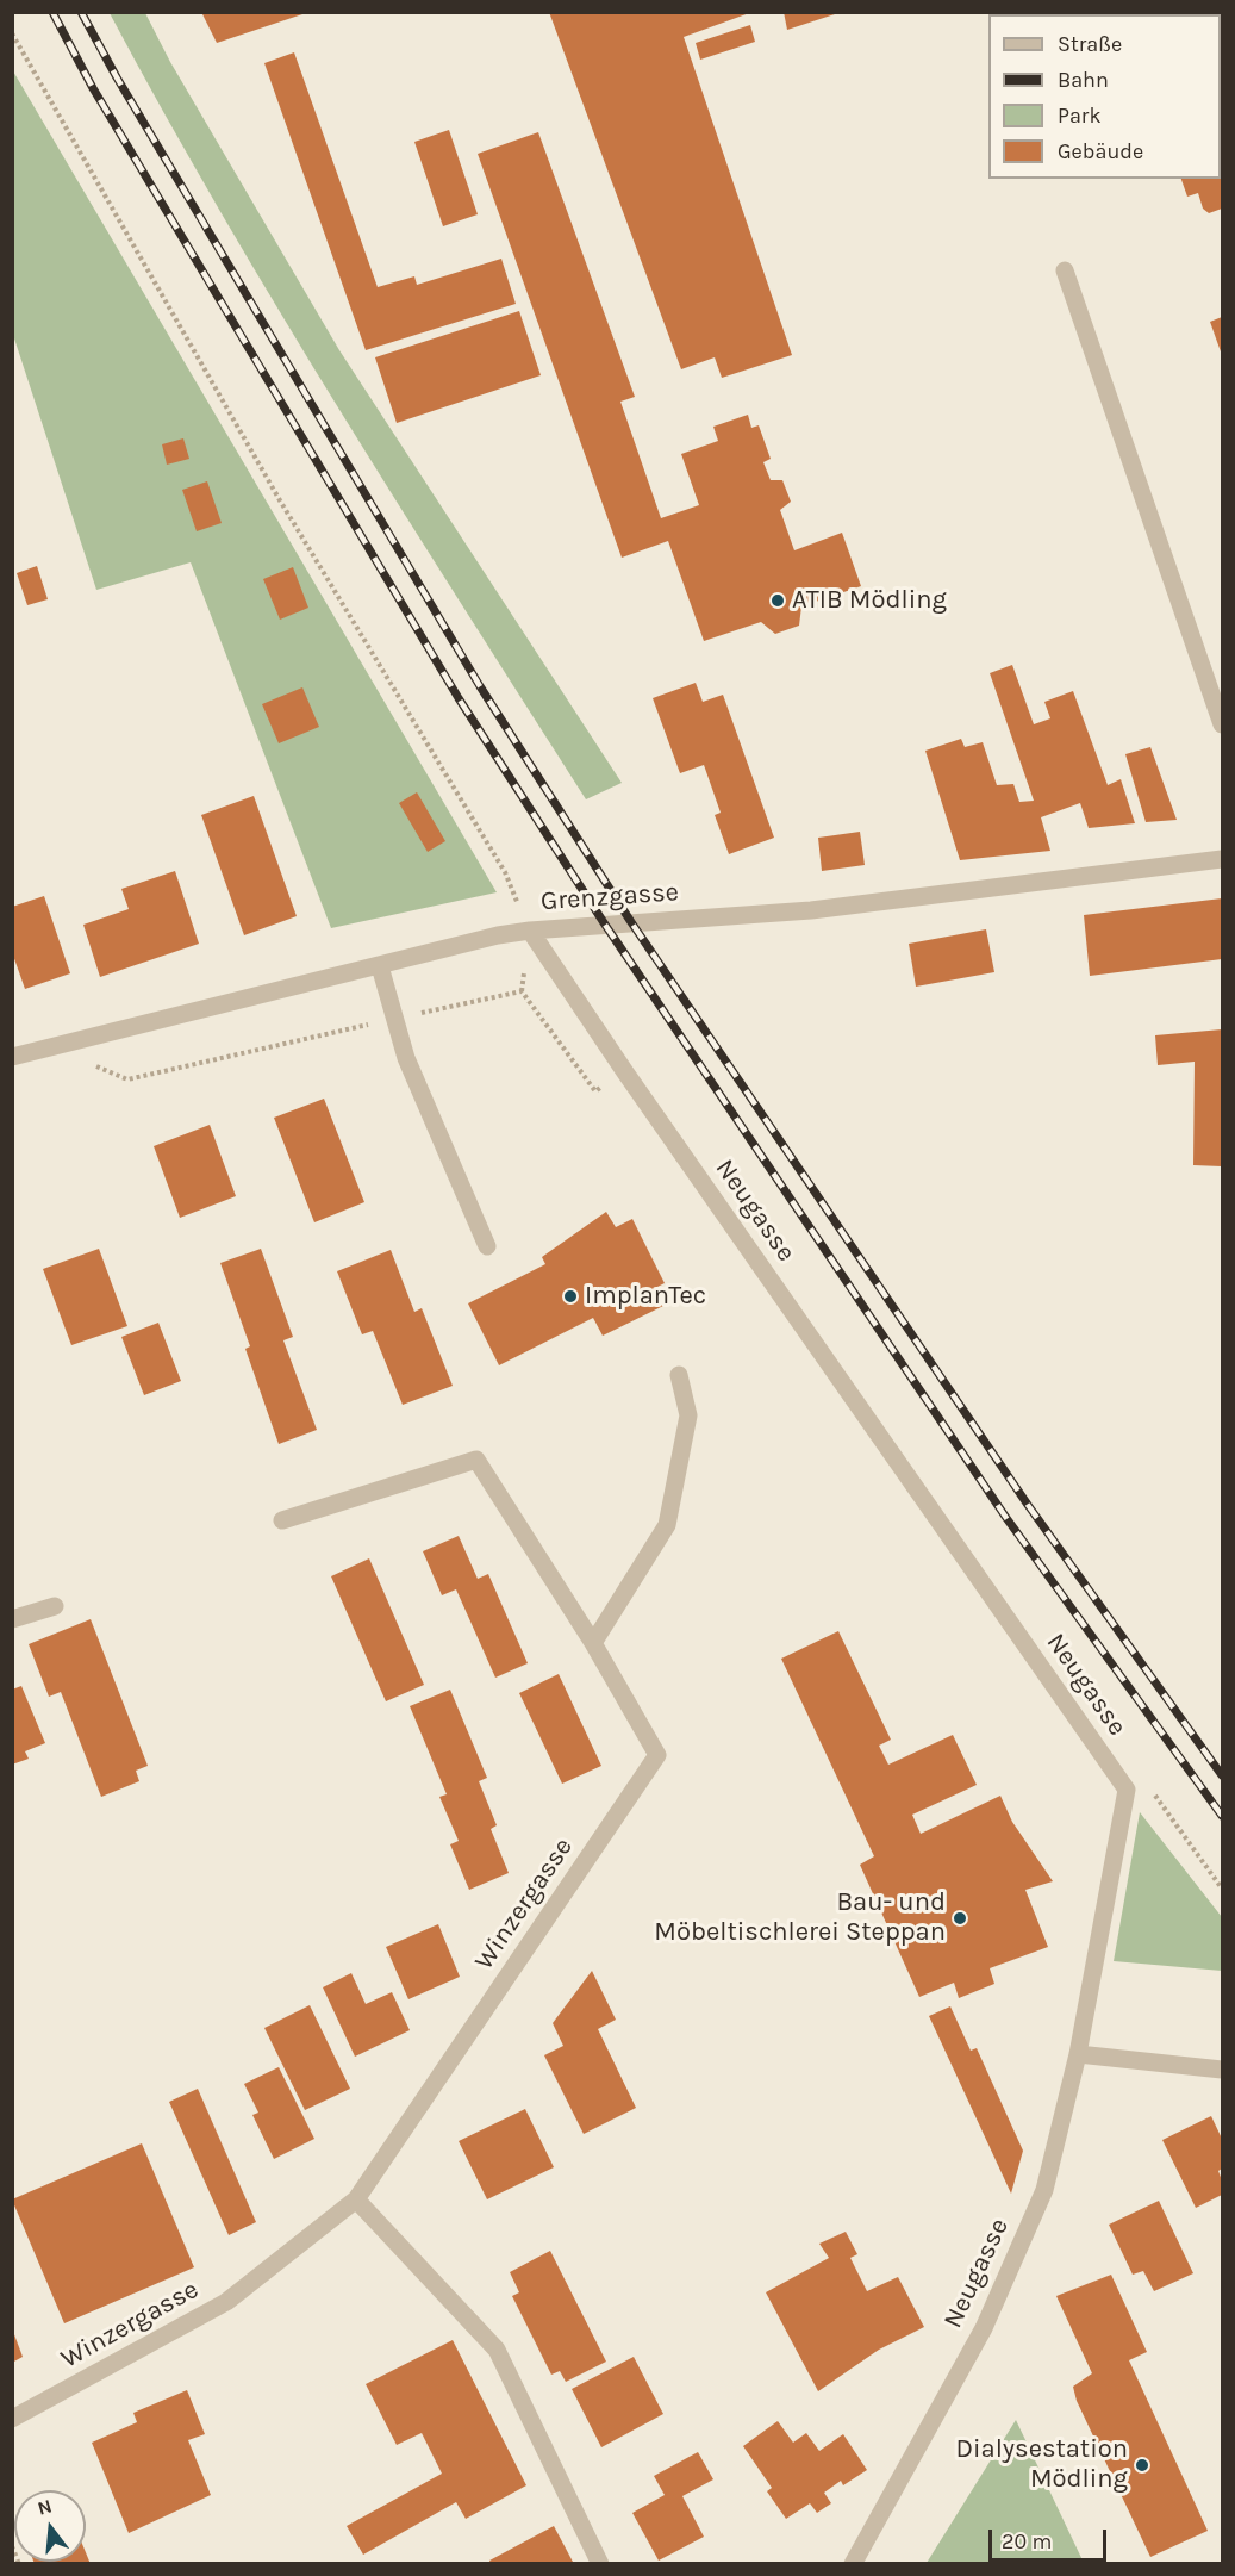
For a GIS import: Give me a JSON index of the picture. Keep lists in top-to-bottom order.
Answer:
{
  "streets": {
    "street": ["Grenzgasse", "Neugasse", "Winzergasse"]
  },
  "crossings": [
    ["Grenzgasse", "Neugasse"]
  ],
  "places": [
    "ATIB Mödling",
    "ImplanTec",
    "Bau- und Möbeltischlerei Steppan",
    "Dialysestation Mödling"
  ],
  "legend": [
    "Straße",
    "Bahn",
    "Park",
    "Gebäude"
  ],
  "scale_bar": "20 m",
  "north": "top"
}
